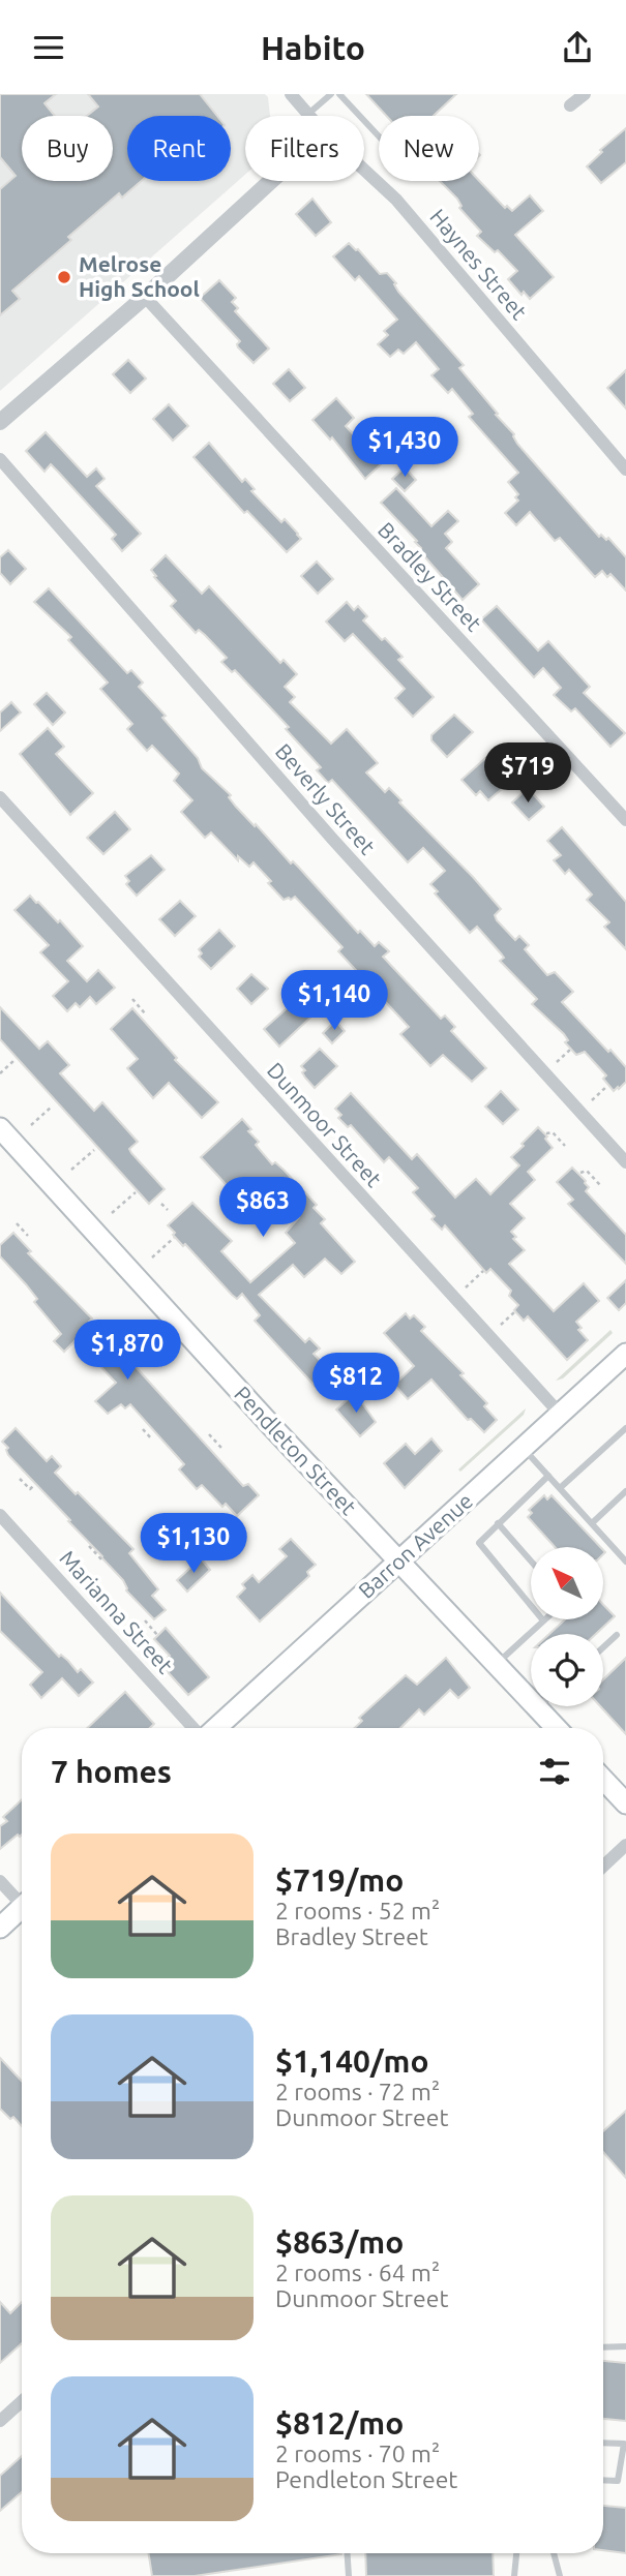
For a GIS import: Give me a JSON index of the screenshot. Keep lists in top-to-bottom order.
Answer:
{
  "streets": {
    "main road": ["Pendleton Street", "Barron Avenue"],
    "street": [
      "Haynes Street",
      "Bradley Street",
      "Beverly Street",
      "Dunmoor Street",
      "Marianna Street"
    ]
  },
  "crossings": [
    ["Dunmoor Street", "Barron Avenue"],
    ["Pendleton Street", "Barron Avenue"]
  ],
  "places": ["Melrose High School"],
  "north": "top left",
  "page": {
    "header": "Habito",
    "chip": [
      "Buy",
      "Rent",
      "Filters",
      "New"
    ],
    "price": [
      "$1,430",
      "$719",
      "$1,140",
      "$863",
      "$1,870",
      "$812",
      "$1,130"
    ],
    "heading": "7 homes",
    "list": [
      {
        "name": "$719/mo",
        "note": "2 rooms · 52 m² · Bradley Street"
      },
      {
        "name": "$1,140/mo",
        "note": "2 rooms · 72 m² · Dunmoor Street"
      },
      {
        "name": "$863/mo",
        "note": "2 rooms · 64 m² · Dunmoor Street"
      },
      {
        "name": "$812/mo",
        "note": "2 rooms · 70 m² · Pendleton Street"
      }
    ]
  }
}
